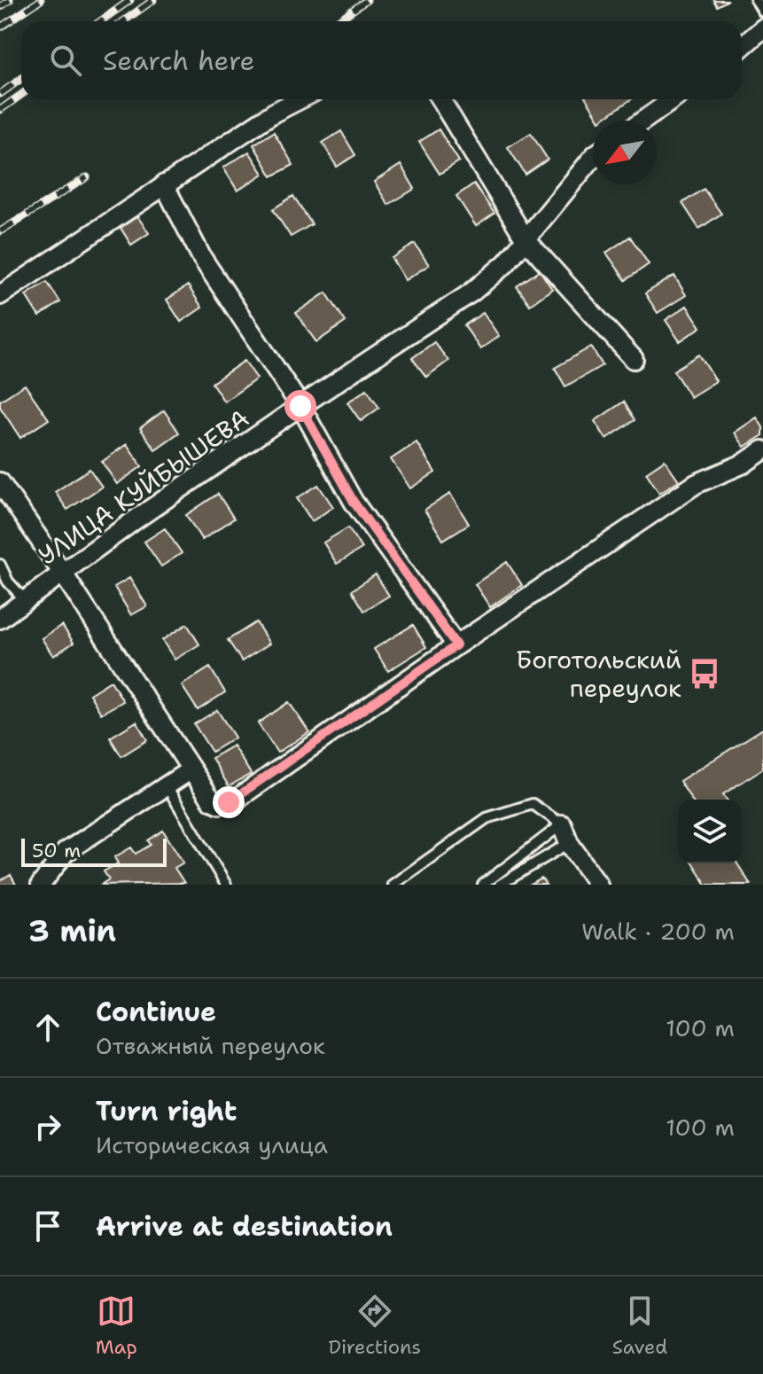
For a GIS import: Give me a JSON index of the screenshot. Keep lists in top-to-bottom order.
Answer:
{
  "streets": {
    "street": ["УЛИЦА КУЙБЫШЕВА"]
  },
  "places": {
    "bus stop": ["Боготольский переулок"]
  },
  "scale_bar": "50 m",
  "north": "bottom left",
  "page": {
    "search": "Search here",
    "scale": "50 m",
    "heading": ["3 min", "Walk · 200 m"],
    "list": [
      ["Continue", "Отважный переулок", "100 m"],
      ["Turn right", "Историческая улица", "100 m"],
      "Arrive at destination"
    ],
    "nav": ["Map", "Directions", "Saved"]
  }
}
